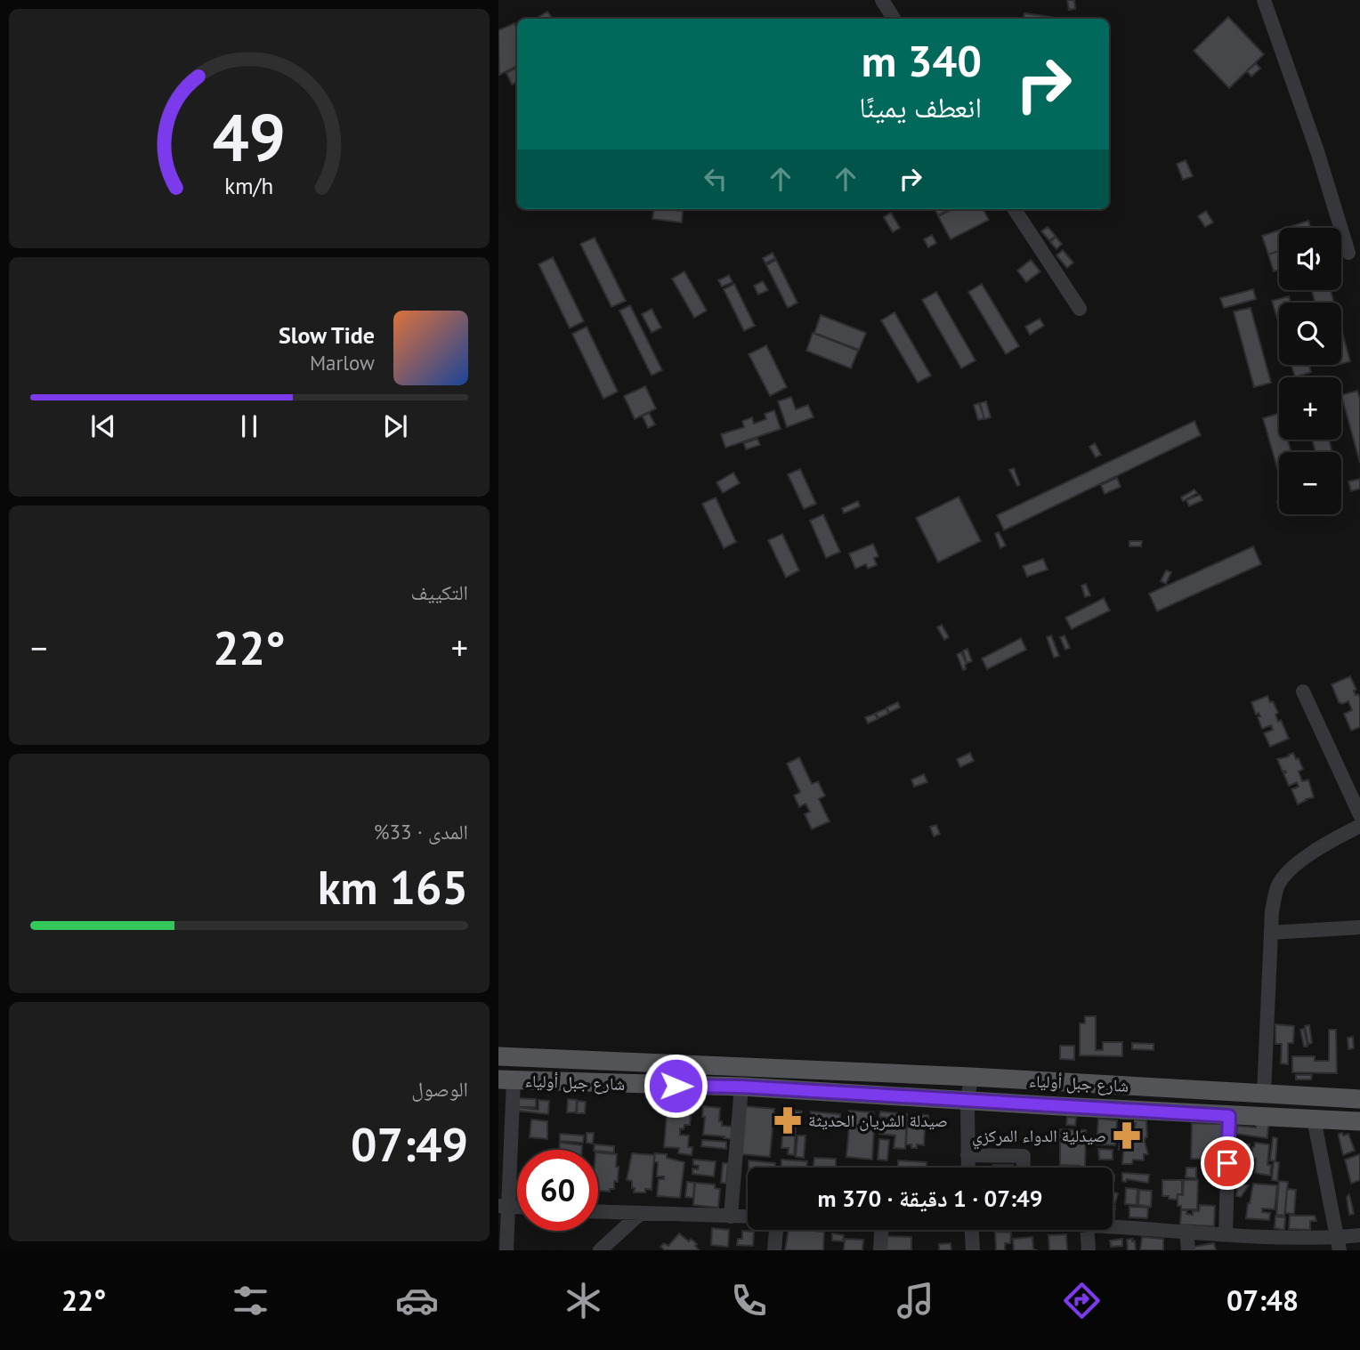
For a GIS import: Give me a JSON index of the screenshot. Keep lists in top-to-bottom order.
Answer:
{
  "streets": {
    "main road": ["شارع جبل أولياء"]
  },
  "places": {
    "pharmacy": ["صيدلة الشريان الحديثة", "صيدلية الدواء المركزي"]
  },
  "page": {
    "turn": ["340 m", "انعطف يمينًا"],
    "map_buttons": ["+", "−"],
    "song": ["Slow Tide", "Marlow"],
    "tile": [
      "التكييف",
      ["المدى · 33%", "165 km"],
      ["الوصول", "07:49"]
    ],
    "heat": ["−", "22°", "+"],
    "limit": "60",
    "trip": "07:49 · 1 دقيقة · 370 m",
    "tabs": ["07:48", "22°"],
    "gauge": ["49", "km/h"]
  }
}
